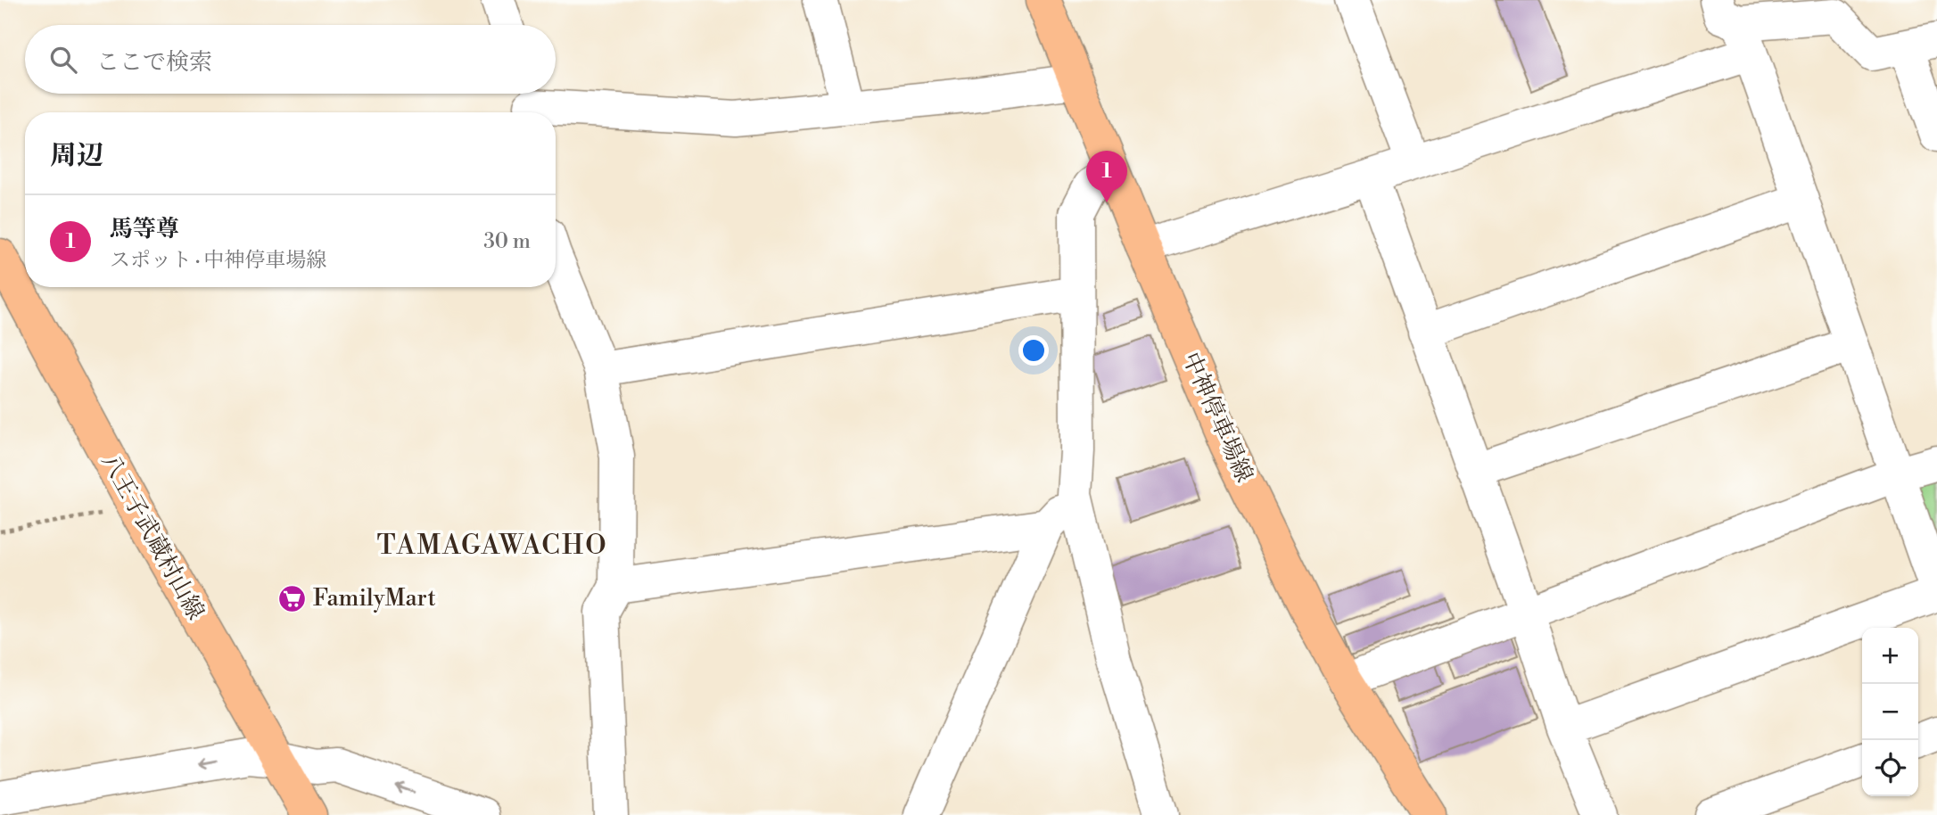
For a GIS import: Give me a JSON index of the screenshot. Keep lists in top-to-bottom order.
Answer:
{
  "streets": {
    "main road": ["中神停車場線", "八王子武蔵村山線"]
  },
  "districts": ["TAMAGAWACHO"],
  "places": {
    "supermarket": ["FamilyMart"]
  },
  "page": {
    "search": "ここで検索",
    "heading": "周辺",
    "pins": "1",
    "list": [
      {
        "mark": "1",
        "name": "馬等尊",
        "note": "スポット · 中神停車場線",
        "value": "30 m"
      }
    ],
    "map_buttons": ["+", "−"]
  }
}
